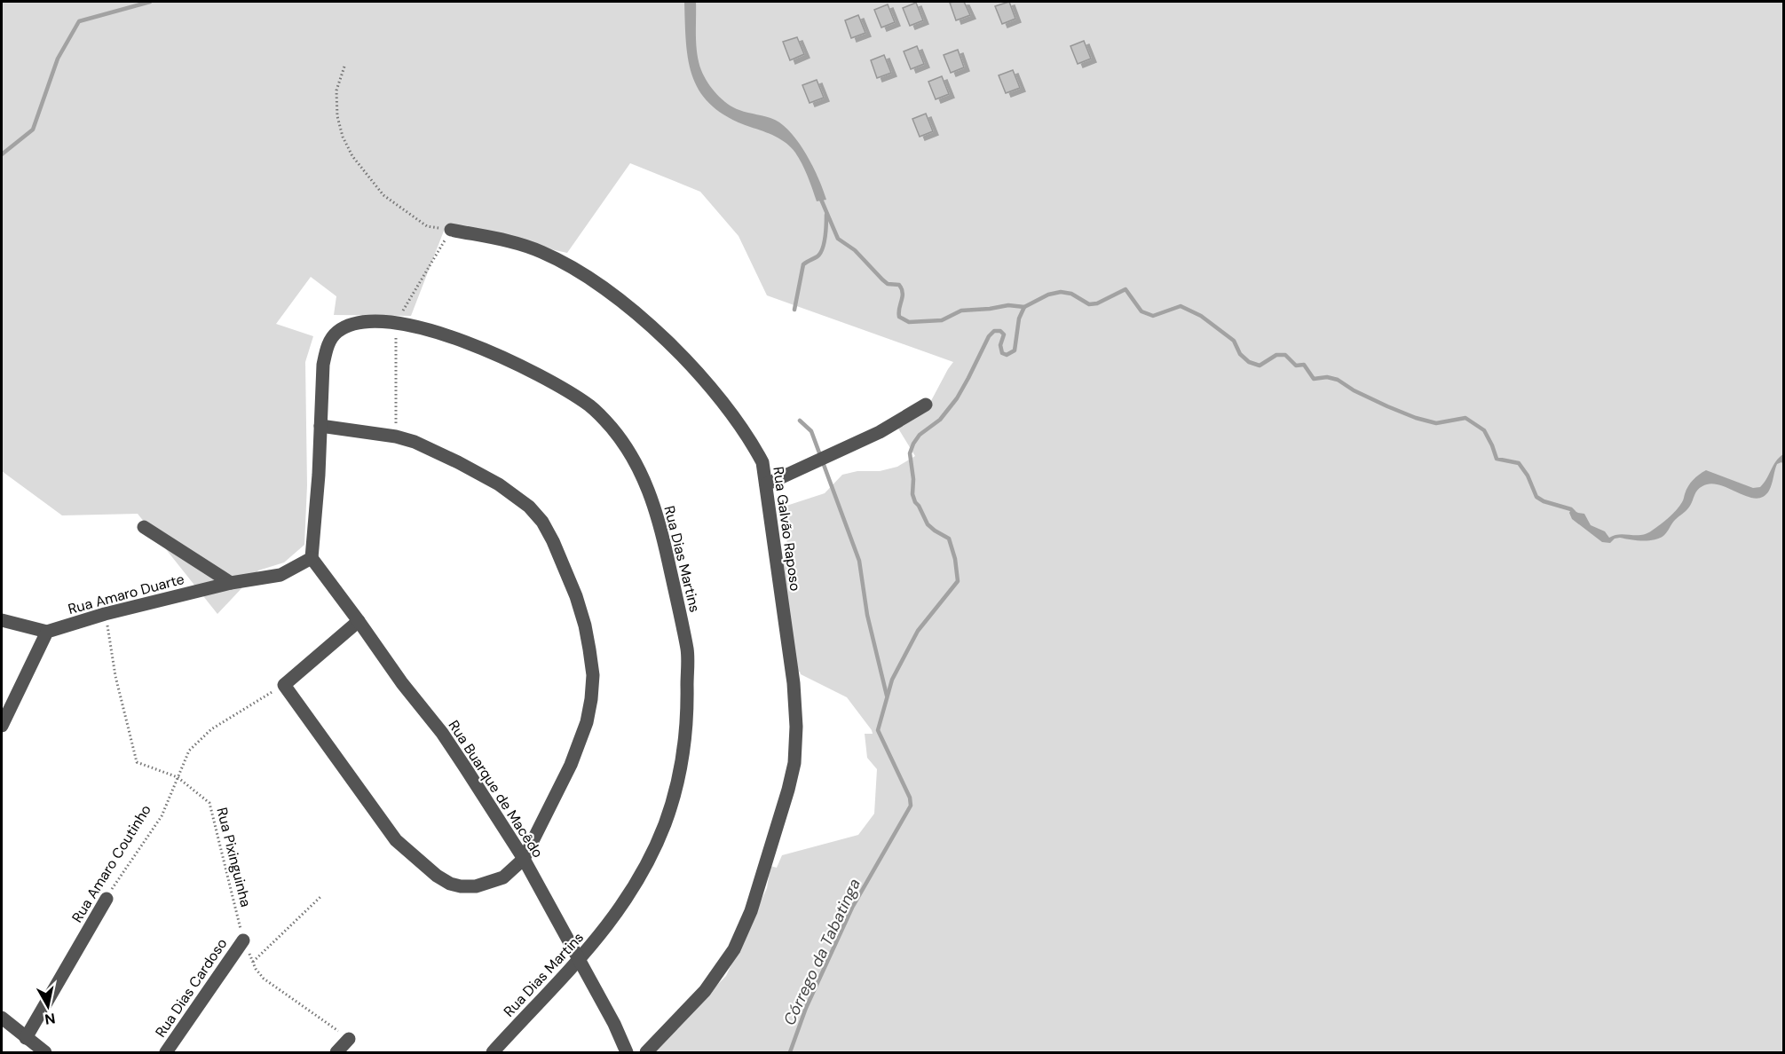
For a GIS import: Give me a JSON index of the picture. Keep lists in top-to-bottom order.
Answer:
{
  "streets": {
    "street": [
      "Rua Galvão Raposo",
      "Rua Dias Martins",
      "Rua Amaro Duarte",
      "Rua Buarque de Macêdo",
      "Rua Amaro Coutinho",
      "Rua Dias Cardoso"
    ],
    "path": ["Rua Pixinguinha"]
  },
  "crossings": [
    ["Rua Dias Martins", "Rua Amaro Duarte"],
    ["Rua Dias Martins", "Rua Buarque de Macêdo"],
    ["Rua Amaro Duarte", "Rua Buarque de Macêdo"],
    ["Rua Amaro Duarte", "Rua Pixinguinha"],
    ["Rua Pixinguinha", "Rua Amaro Coutinho"],
    ["Rua Pixinguinha", "Rua Dias Cardoso"]
  ],
  "water": ["Córrego da Tabatinga"],
  "north": "bottom"
}
